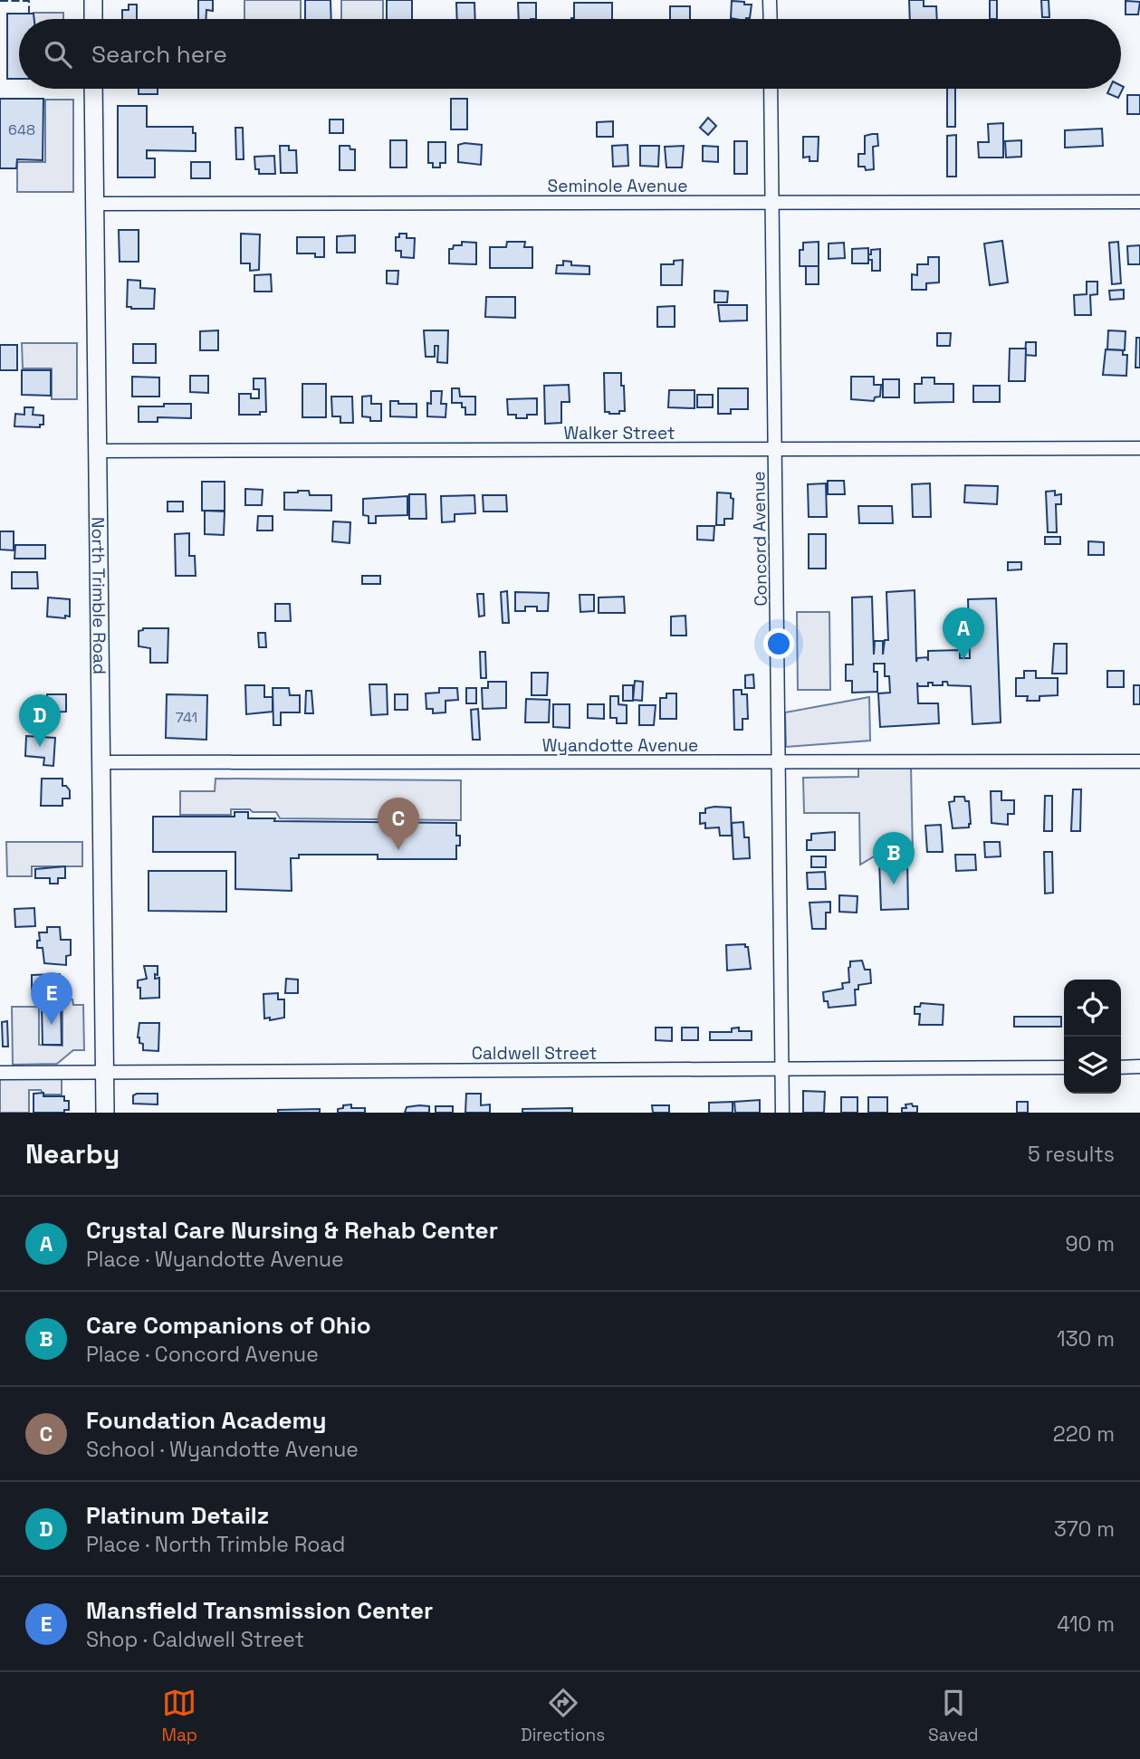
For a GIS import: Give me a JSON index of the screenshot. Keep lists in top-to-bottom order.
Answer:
{
  "streets": {
    "main road": ["North Trimble Road"],
    "street": [
      "Seminole Avenue",
      "Walker Street",
      "Concord Avenue",
      "Wyandotte Avenue",
      "Caldwell Street"
    ]
  },
  "crossings": [
    ["Seminole Avenue", "Concord Avenue"],
    ["Seminole Avenue", "North Trimble Road"],
    ["Walker Street", "Concord Avenue"],
    ["Walker Street", "North Trimble Road"],
    ["Concord Avenue", "Wyandotte Avenue"],
    ["Concord Avenue", "Caldwell Street"],
    ["North Trimble Road", "Wyandotte Avenue"],
    ["North Trimble Road", "Caldwell Street"]
  ],
  "house_numbers": ["648", "741"],
  "page": {
    "search": "Search here",
    "pins": [
      "A",
      "D",
      "C",
      "B",
      "E"
    ],
    "heading": ["Nearby", "5 results"],
    "list": [
      {
        "mark": "A",
        "name": "Crystal Care Nursing & Rehab Center",
        "note": "Place · Wyandotte Avenue",
        "value": "90 m"
      },
      {
        "mark": "B",
        "name": "Care Companions of Ohio",
        "note": "Place · Concord Avenue",
        "value": "130 m"
      },
      {
        "mark": "C",
        "name": "Foundation Academy",
        "note": "School · Wyandotte Avenue",
        "value": "220 m"
      },
      {
        "mark": "D",
        "name": "Platinum Detailz",
        "note": "Place · North Trimble Road",
        "value": "370 m"
      },
      {
        "mark": "E",
        "name": "Mansfield Transmission Center",
        "note": "Shop · Caldwell Street",
        "value": "410 m"
      }
    ],
    "nav": ["Map", "Directions", "Saved"]
  }
}
